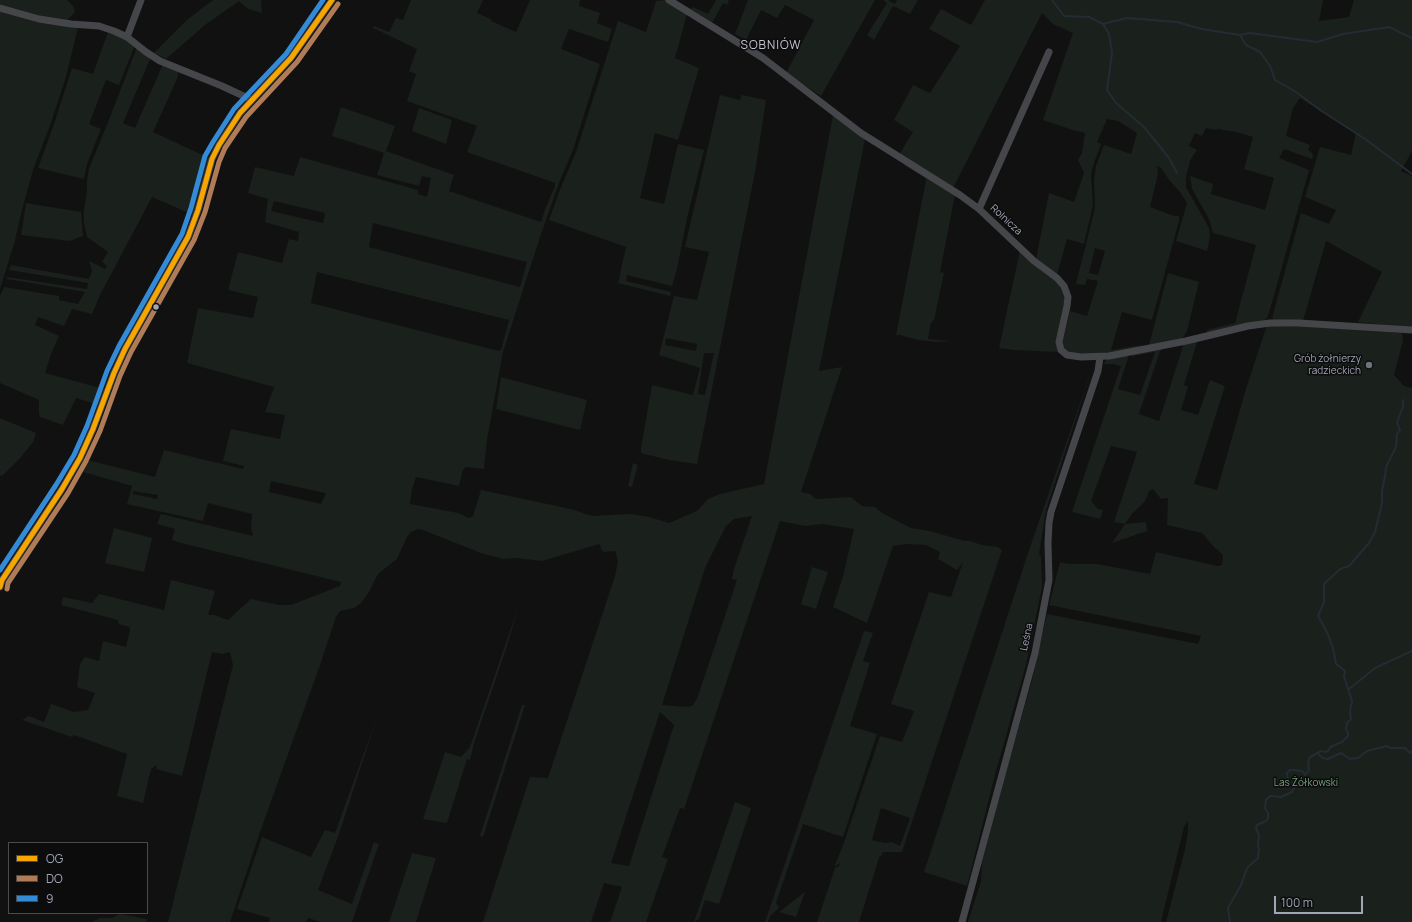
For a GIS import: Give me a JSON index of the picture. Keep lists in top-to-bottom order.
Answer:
{
  "streets": {
    "street": ["Rolnicza", "Leśna"]
  },
  "crossings": [
    ["Rolnicza", "Leśna"]
  ],
  "districts": ["SOBNIÓW"],
  "parks": ["Las Żółkowski"],
  "places": ["Grób żołnierzy radzieckich"],
  "lines": ["transit line OG", "transit line 9", "transit line DO"],
  "legend": ["OG", "DO", "9"],
  "scale_bar": "100 m"
}
